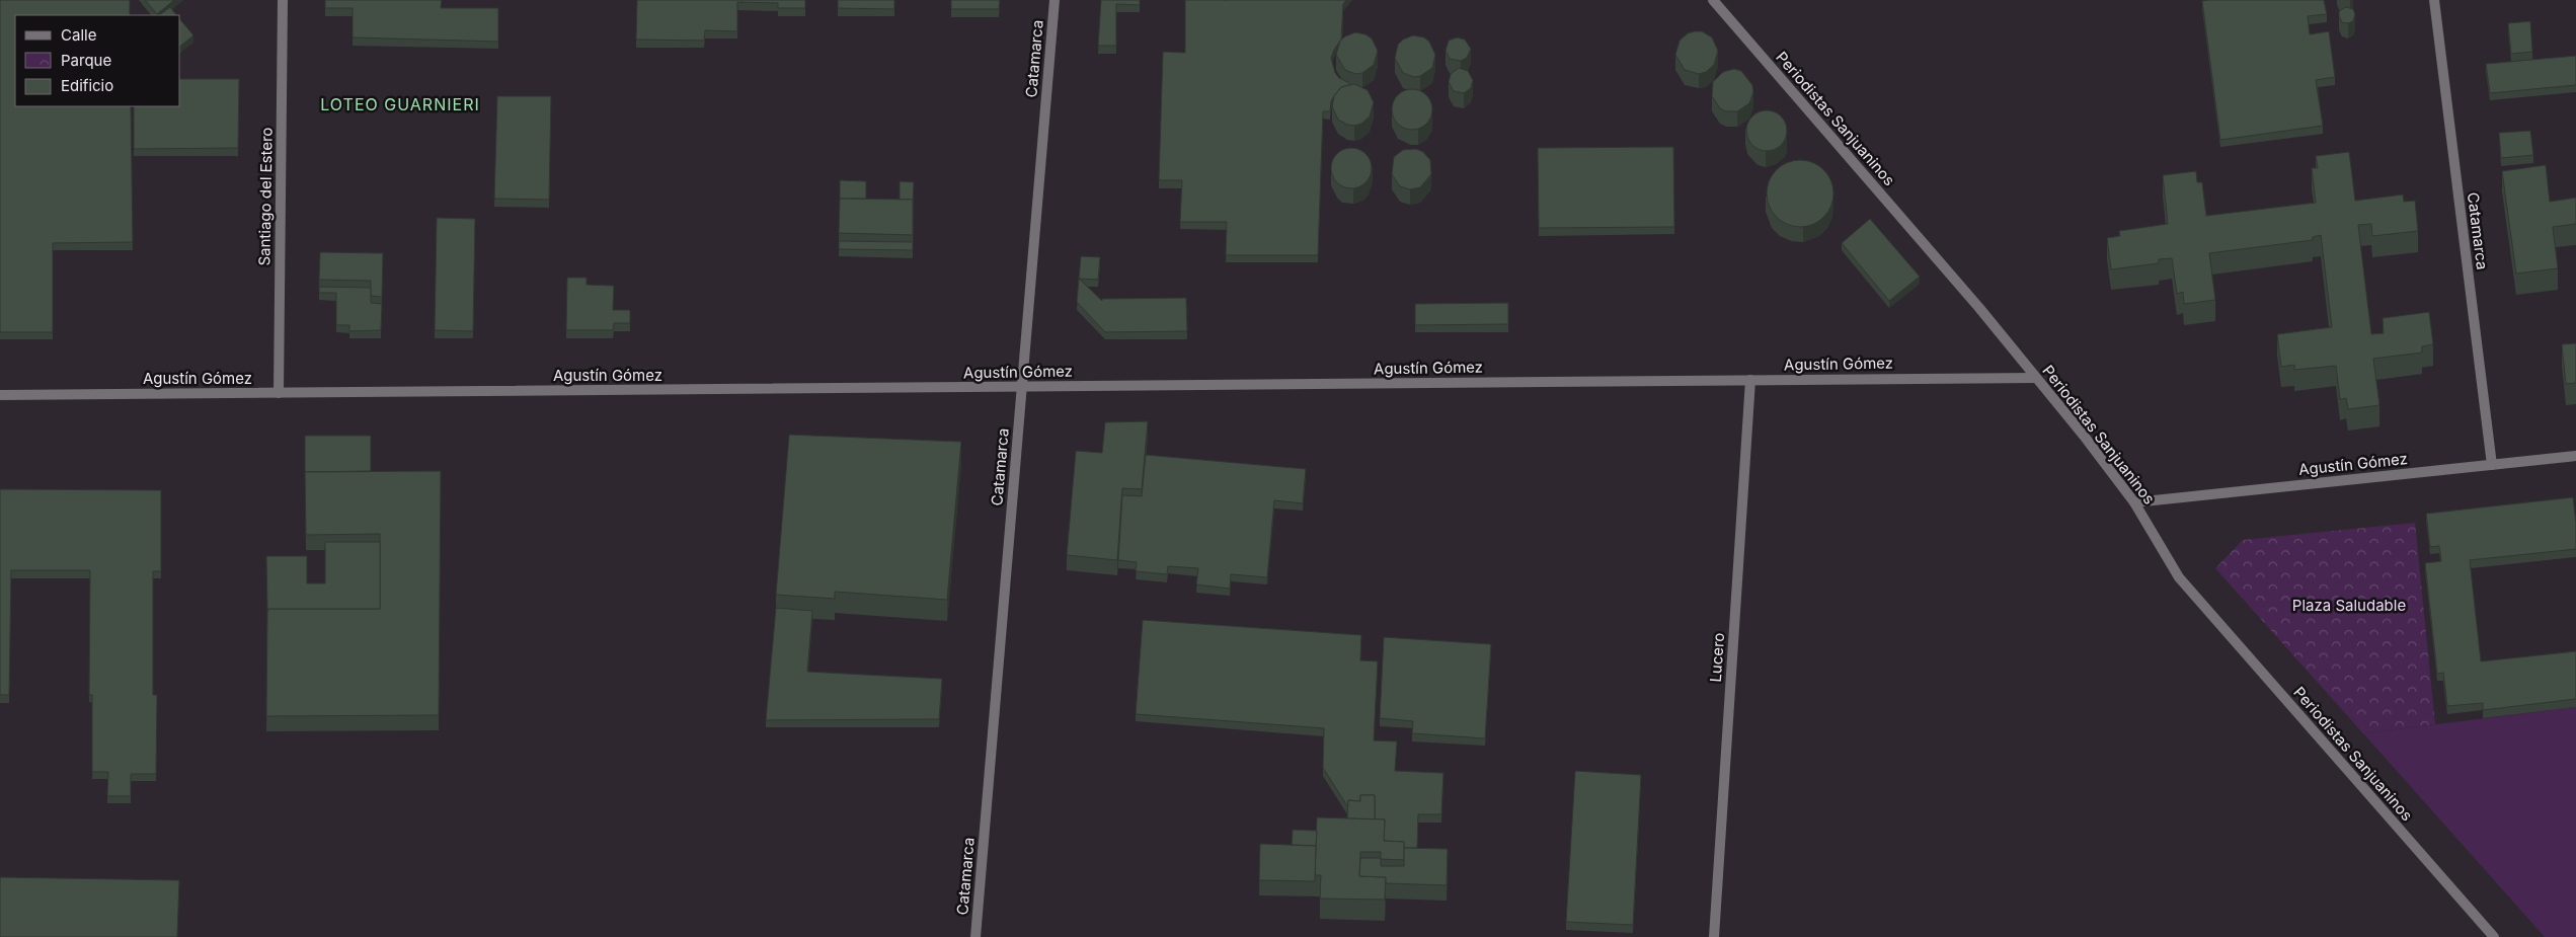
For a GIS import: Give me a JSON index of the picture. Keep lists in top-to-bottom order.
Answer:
{
  "streets": {
    "street": [
      "Catamarca",
      "Periodistas Sanjuaninos",
      "Santiago del Estero",
      "Agustín Gómez",
      "Lucero"
    ]
  },
  "crossings": [
    ["Catamarca", "Agustín Gómez"],
    ["Periodistas Sanjuaninos", "Agustín Gómez"],
    ["Santiago del Estero", "Agustín Gómez"],
    ["Agustín Gómez", "Lucero"]
  ],
  "districts": ["LOTEO GUARNIERI"],
  "parks": ["Plaza Saludable"],
  "legend": ["Calle", "Parque", "Edificio"]
}
